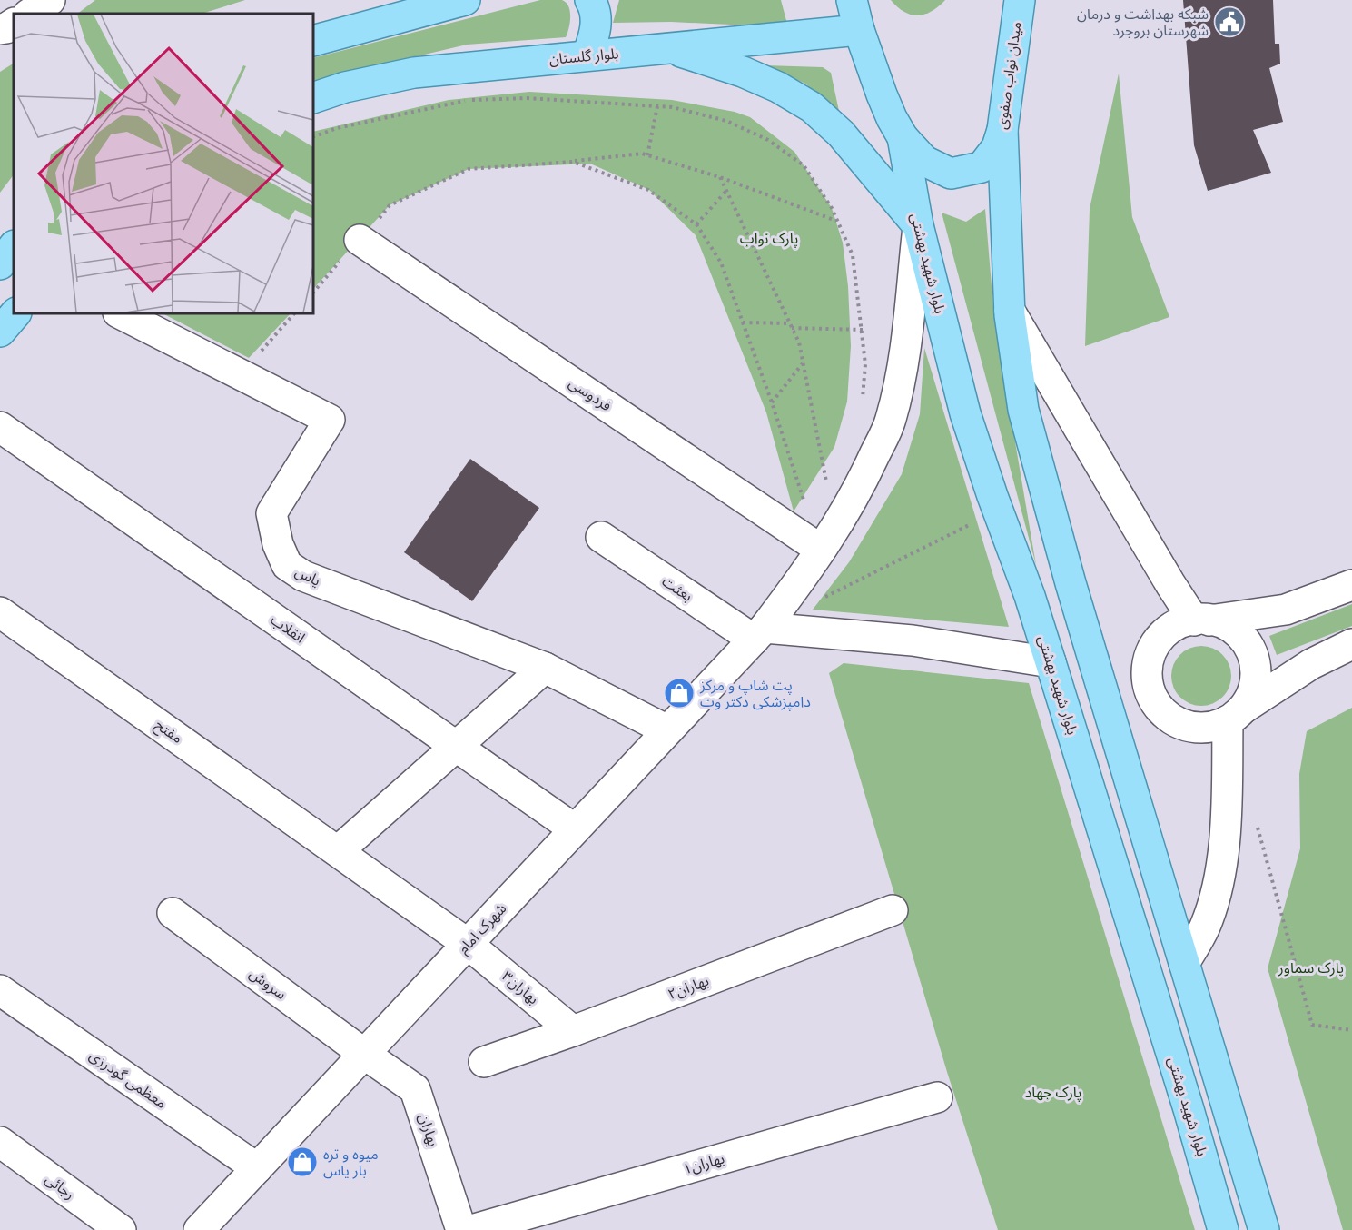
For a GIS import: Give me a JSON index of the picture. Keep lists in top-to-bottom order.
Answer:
{
  "streets": {
    "main road": ["بلوار گلستان", "میدان نواب صفوی", "بلوار شهید بهشتی"],
    "street": [
      "فردوسی",
      "یاس",
      "بعثت",
      "انقلاب",
      "مفتح",
      "شهرک امام",
      "سروش",
      "بهاران۳",
      "بهاران۲",
      "معظمی گودرزی",
      "بهاران",
      "بهاران۱",
      "رجائی"
    ]
  },
  "crossings": [
    ["بلوار گلستان", "میدان نواب صفوی"],
    ["میدان نواب صفوی", "بلوار شهید بهشتی"],
    ["بلوار شهید بهشتی", "شهرک امام"],
    ["فردوسی", "شهرک امام"],
    ["یاس", "شهرک امام"],
    ["بعثت", "شهرک امام"],
    ["انقلاب", "شهرک امام"],
    ["مفتح", "شهرک امام"],
    ["مفتح", "بهاران۳"],
    ["شهرک امام", "سروش"],
    ["شهرک امام", "بهاران۳"],
    ["شهرک امام", "معظمی گودرزی"],
    ["شهرک امام", "بهاران"],
    ["سروش", "بهاران"],
    ["بهاران۳", "بهاران۲"]
  ],
  "parks": ["پارک نواب", "پارک سماور", "پارک جهاد"],
  "places": {
    "public building": ["شبکه بهداشت و درمان شهرستان بروجرد"],
    "shop": ["پت شاپ و مرکز دامپزشکی دکتر وت", "میوه و تره بار یاس"]
  }
}
